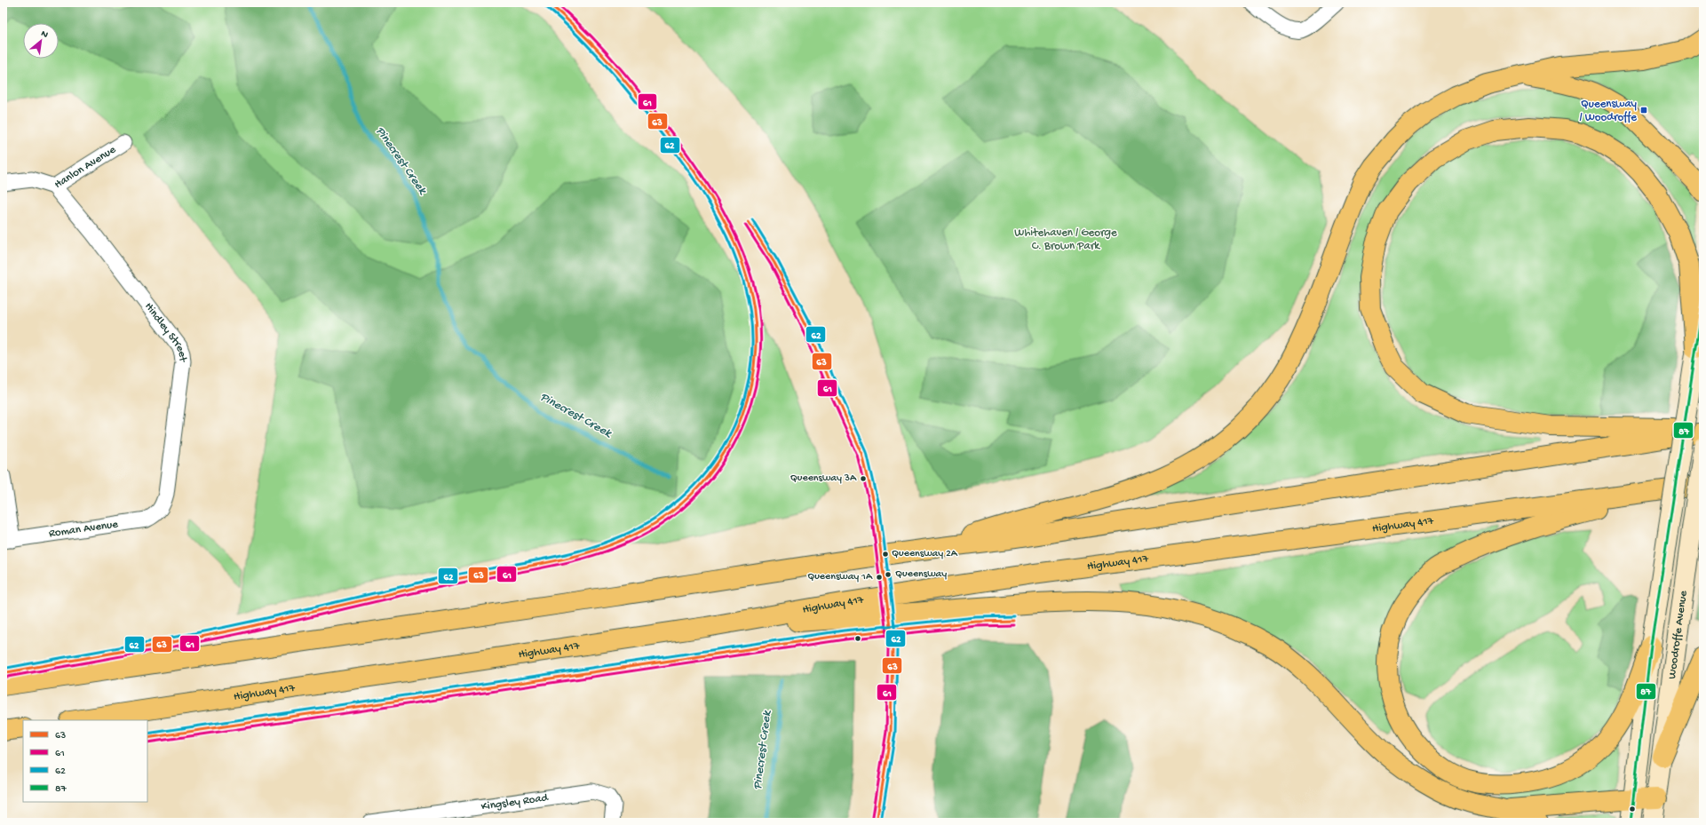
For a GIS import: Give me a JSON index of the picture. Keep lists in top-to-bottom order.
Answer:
{
  "streets": {
    "highway": ["Highway 417"],
    "main road": ["Woodroffe Avenue"],
    "street": [
      "Hanlon Avenue",
      "Hindley Street",
      "Roman Avenue",
      "Kingsley Road"
    ]
  },
  "crossings": [
    ["Hanlon Avenue", "Hindley Street"],
    ["Hindley Street", "Roman Avenue"]
  ],
  "water": ["Pinecrest Creek"],
  "parks": ["Whitehaven / George C. Brown Park"],
  "places": {
    "transit": ["Queensway / Woodroffe"],
    "other": [
      "Queensway 3A",
      "Queensway 2A",
      "Queensway",
      "Queensway 1A"
    ]
  },
  "lines": [
    "transit line 63",
    "transit line 61",
    "transit line 62",
    "transit line 87"
  ],
  "legend": [
    "63",
    "61",
    "62",
    "87"
  ],
  "north": "top right"
}
